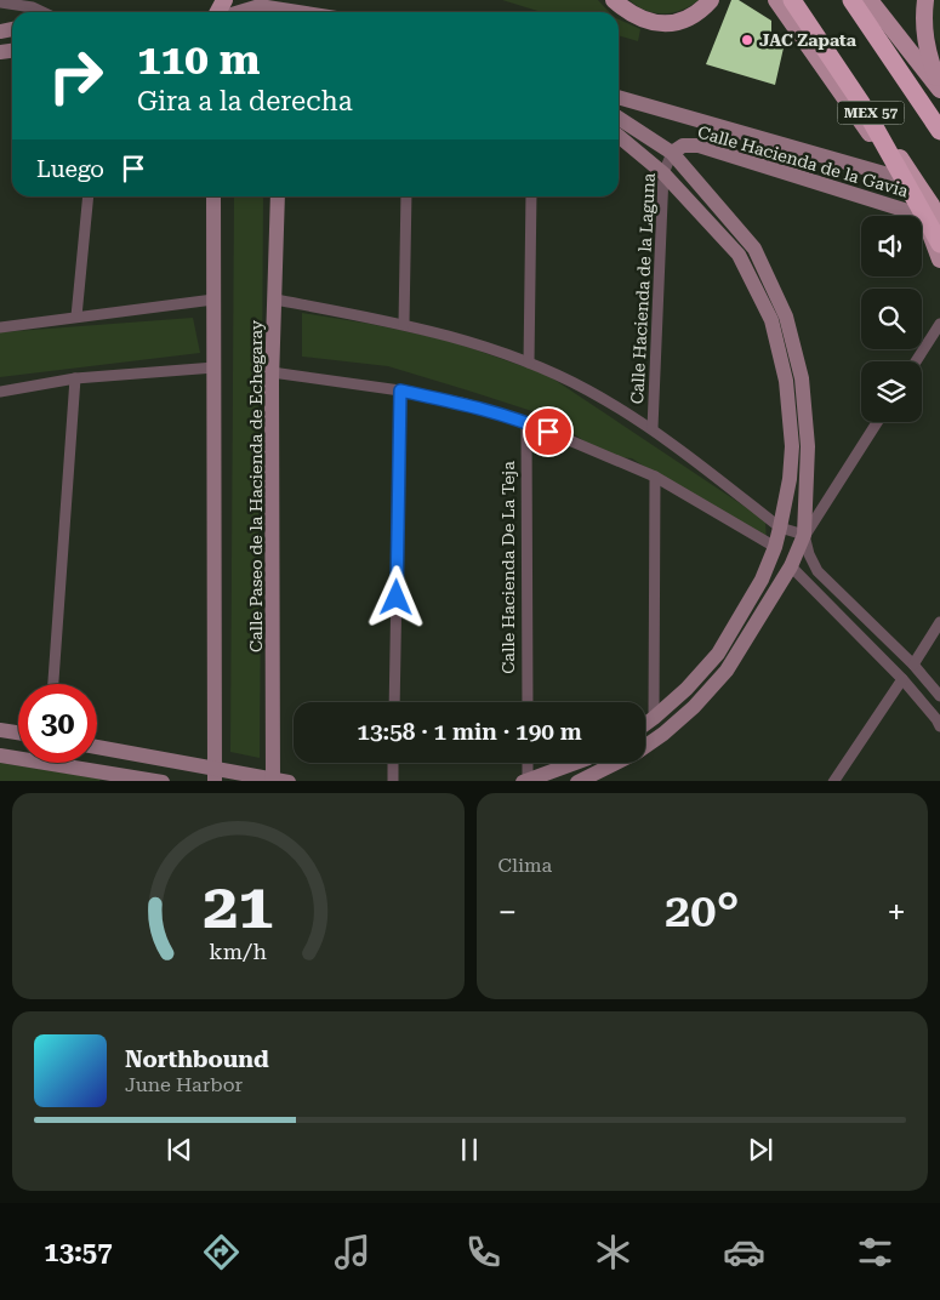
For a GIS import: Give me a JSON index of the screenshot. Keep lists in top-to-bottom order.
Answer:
{
  "streets": {
    "highway": ["MEX 57"],
    "main road": ["Calle Hacienda de la Gavia", "Calle Paseo de la Hacienda de Echegaray"],
    "street": ["Calle Hacienda de la Laguna", "Calle Hacienda De La Teja"]
  },
  "crossings": [
    ["Calle Hacienda de la Gavia", "Calle Hacienda de la Laguna"]
  ],
  "places": ["JAC Zapata"],
  "page": {
    "turn": ["110 m", "Gira a la derecha"],
    "then": "Luego",
    "limit": "30",
    "trip": "13:58 · 1 min · 190 m",
    "tile": "Clima",
    "heat": ["−", "20°", "+"],
    "song": ["Northbound", "June Harbor"],
    "tabs": "13:57",
    "gauge": ["21", "km/h"]
  }
}
